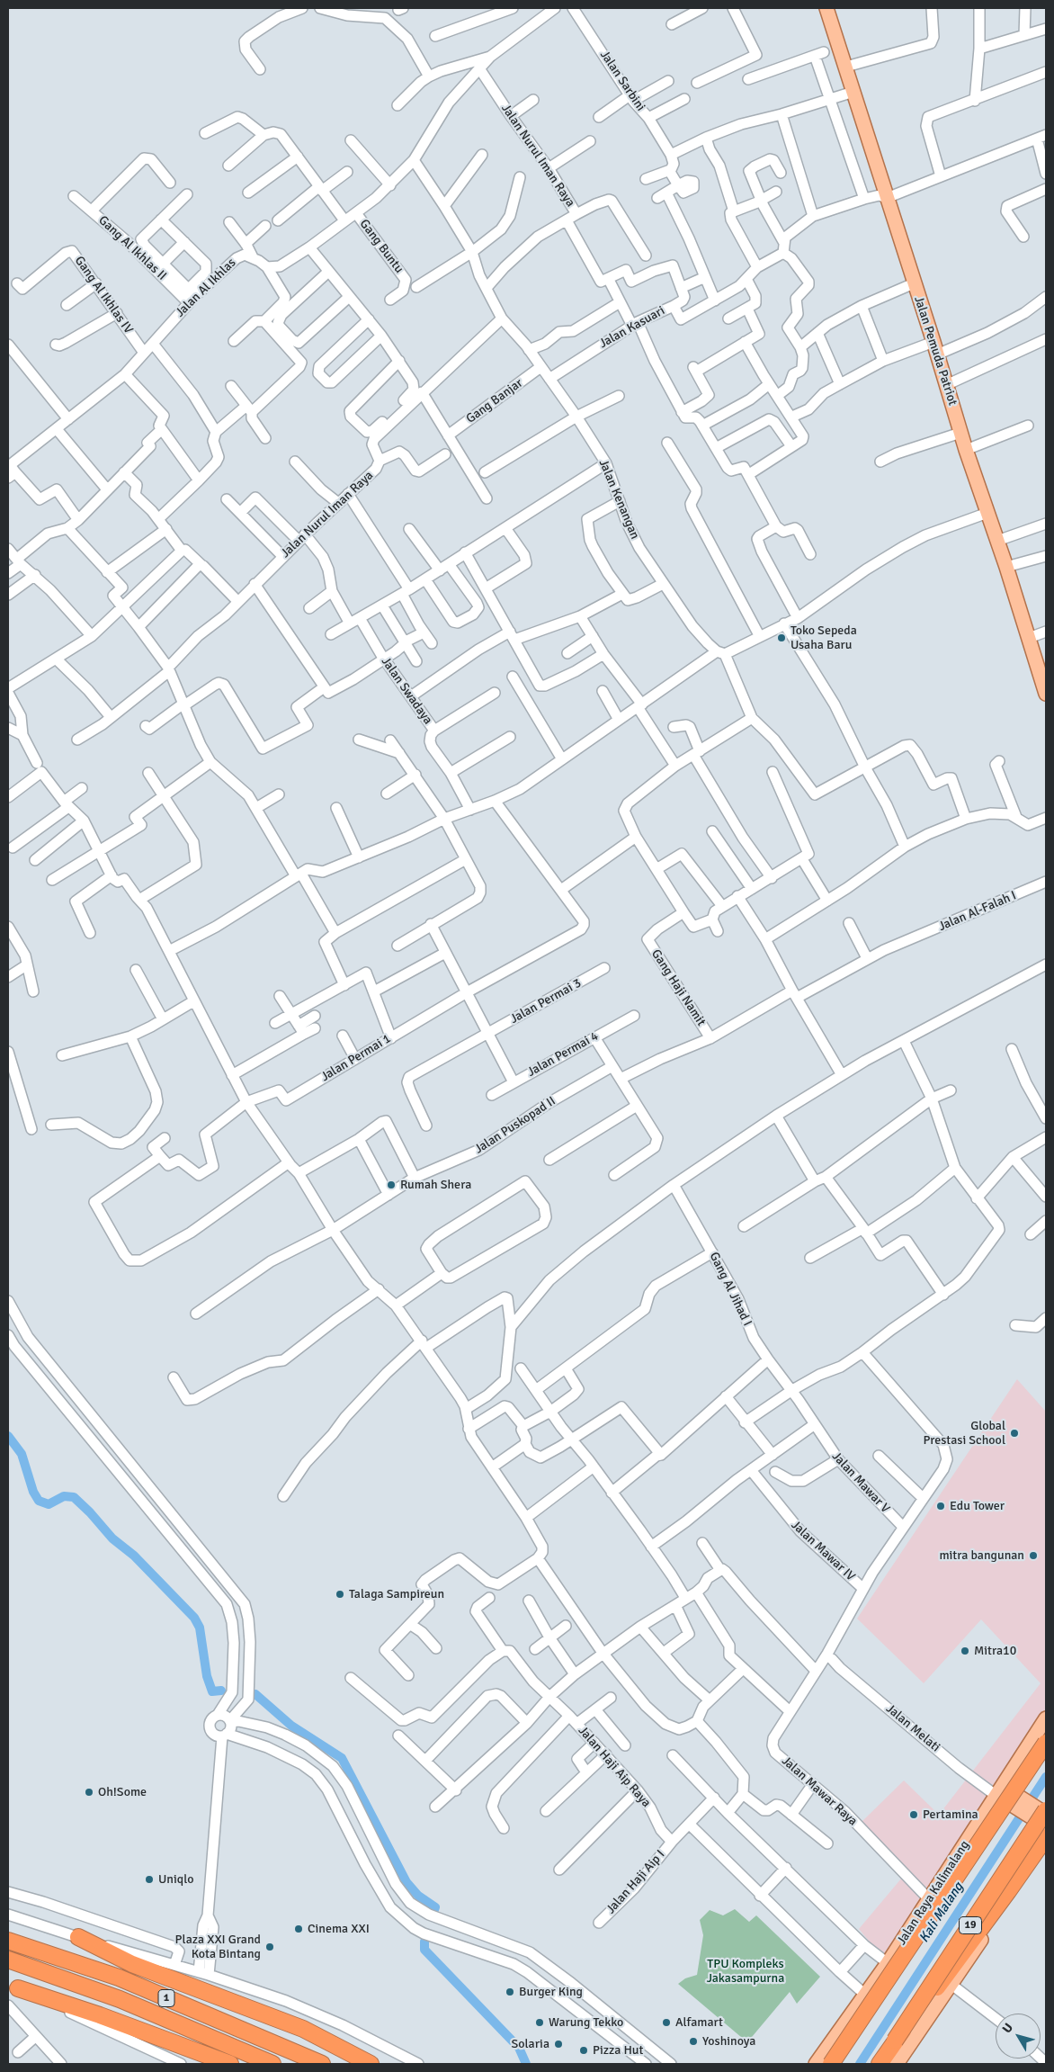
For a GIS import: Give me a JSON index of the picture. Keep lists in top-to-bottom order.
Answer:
{
  "streets": {
    "highway": ["19", "1"],
    "main road": ["Jalan Pemuda Patriot", "Jalan Raya Kalimalang"],
    "street": [
      "Jalan Sarbini",
      "Jalan Nurul Iman Raya",
      "Gang Buntu",
      "Gang Al Ikhlas II",
      "Jalan Al Ikhlas",
      "Gang Al Ikhlas IV",
      "Jalan Kasuari",
      "Gang Banjar",
      "Jalan Kenangan",
      "Jalan Swadaya",
      "Jalan Al-Falah I",
      "Gang Haji Namit",
      "Jalan Permai 3",
      "Jalan Permai 4",
      "Jalan Permai 1",
      "Jalan Puskopad II",
      "Gang Al Jihad I",
      "Jalan Mawar V",
      "Jalan Mawar IV",
      "Jalan Melati",
      "Jalan Haji Aip Raya",
      "Jalan Mawar Raya",
      "Jalan Haji Aip I"
    ]
  },
  "crossings": [
    ["Jalan Nurul Iman Raya", "Jalan Kenangan"],
    ["Gang Al Ikhlas II", "Jalan Al Ikhlas"],
    ["Jalan Al Ikhlas", "Gang Al Ikhlas IV"],
    ["Jalan Kasuari", "Jalan Pemuda Patriot"],
    ["Jalan Kasuari", "Jalan Kenangan"],
    ["Gang Banjar", "Jalan Kenangan"],
    ["Jalan Al-Falah I", "Gang Haji Namit"],
    ["Gang Al Jihad I", "Jalan Mawar V"],
    ["Jalan Mawar V", "Jalan Mawar Raya"],
    ["Jalan Mawar IV", "Jalan Mawar Raya"],
    ["Jalan Melati", "Jalan Raya Kalimalang"],
    ["Jalan Haji Aip Raya", "Jalan Haji Aip I"],
    ["Jalan Mawar Raya", "Jalan Raya Kalimalang"]
  ],
  "water": ["Kali Malang"],
  "parks": ["TPU Kompleks Jakasampurna"],
  "places": [
    "Toko Sepeda Usaha Baru",
    "Rumah Shera",
    "Global Prestasi School",
    "Edu Tower",
    "mitra bangunan",
    "Talaga Sampireun",
    "Mitra10",
    "Oh!Some",
    "Pertamina",
    "Uniqlo",
    "Cinema XXI",
    "Plaza XXI Grand Kota Bintang",
    "Burger King",
    "Warung Tekko",
    "Alfamart",
    "Yoshinoya",
    "Solaria",
    "Pizza Hut"
  ],
  "north": "top left"
}
